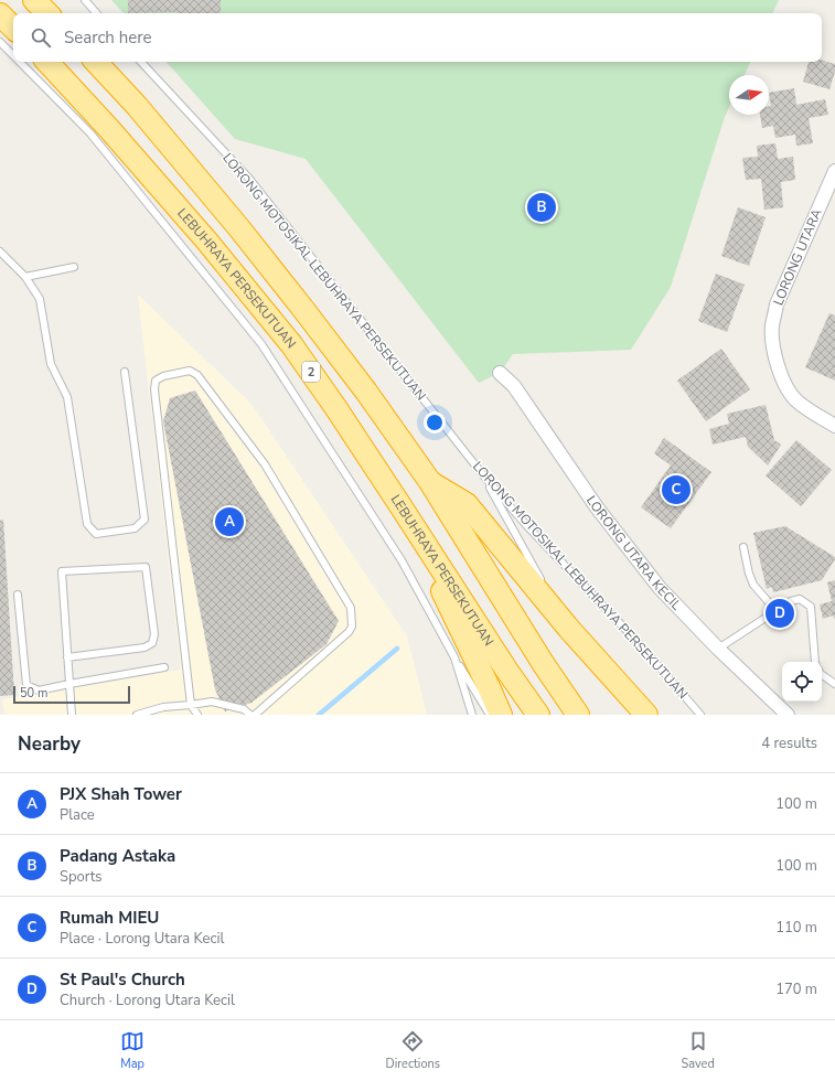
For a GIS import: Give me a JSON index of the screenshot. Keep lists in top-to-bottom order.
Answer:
{
  "streets": {
    "highway": ["LEBUHRAYA PERSEKUTUAN", "2"],
    "street": ["LORONG UTARA", "LORONG UTARA KECIL"],
    "lane": ["LORONG MOTOSIKAL LEBUHRAYA PERSEKUTUAN"]
  },
  "scale_bar": "50 m",
  "north": "right",
  "page": {
    "search": "Search here",
    "pins": [
      "B",
      "C",
      "A",
      "D"
    ],
    "scale": "50 m",
    "heading": ["Nearby", "4 results"],
    "list": [
      {
        "mark": "A",
        "name": "PJX Shah Tower",
        "note": "Place",
        "value": "100 m"
      },
      {
        "mark": "B",
        "name": "Padang Astaka",
        "note": "Sports",
        "value": "100 m"
      },
      {
        "mark": "C",
        "name": "Rumah MIEU",
        "note": "Place · Lorong Utara Kecil",
        "value": "110 m"
      },
      {
        "mark": "D",
        "name": "St Paul's Church",
        "note": "Church · Lorong Utara Kecil",
        "value": "170 m"
      }
    ],
    "nav": ["Map", "Directions", "Saved"]
  }
}
